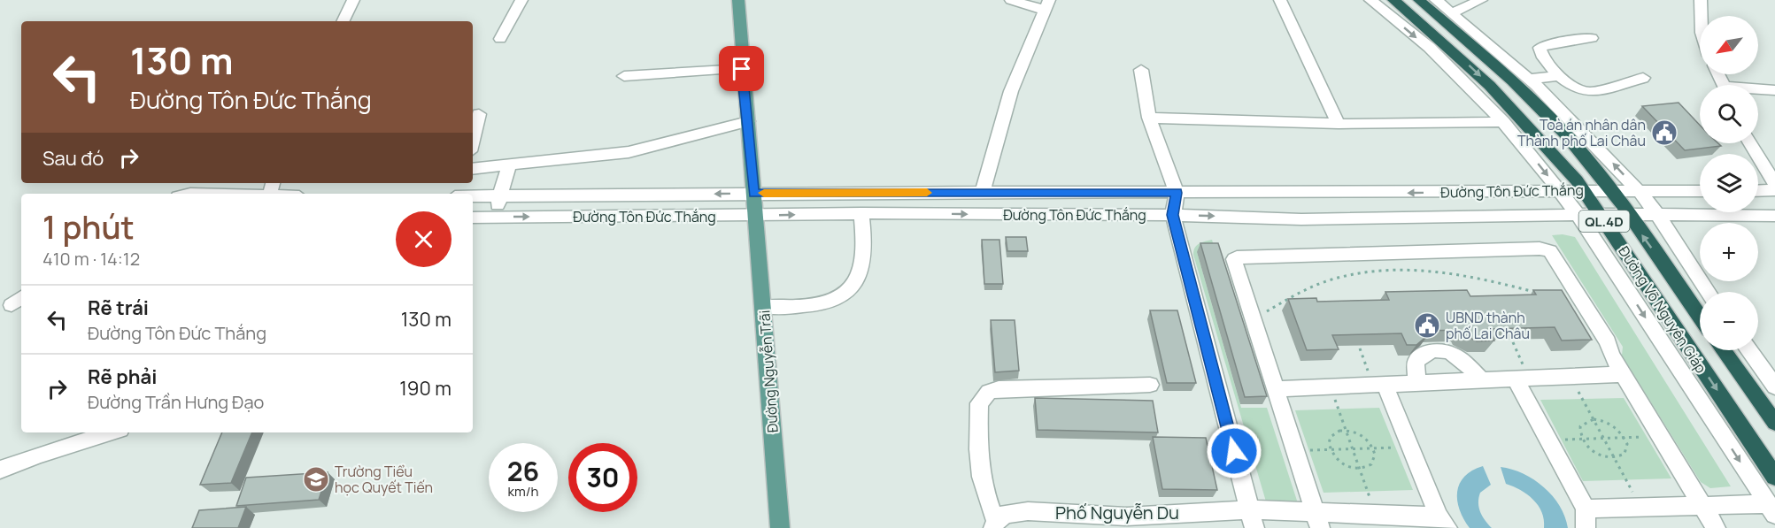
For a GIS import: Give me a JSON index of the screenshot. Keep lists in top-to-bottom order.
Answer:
{
  "streets": {
    "highway": ["QL.4D", "Đường Võ Nguyên Giáp"],
    "main road": ["Đường Nguyễn Trãi"],
    "street": ["Đường Tôn Đức Thắng", "Phố Nguyễn Du"]
  },
  "crossings": [
    ["Đường Tôn Đức Thắng", "Đường Võ Nguyên Giáp"],
    ["Đường Tôn Đức Thắng", "Đường Nguyễn Trãi"]
  ],
  "places": {
    "public building": ["Toà án nhân dân Thành phố Lai Châu", "UBND thành phố Lai Châu"],
    "school or university": ["Trường Tiểu học Quyết Tiến"]
  },
  "north": "bottom left",
  "page": {
    "map_buttons": ["+", "−"],
    "turn": ["130 m", "Đường Tôn Đức Thắng"],
    "then": "Sau đó",
    "heading": ["1 phút", "410 m · 14:12"],
    "list": [
      {
        "name": "Rẽ trái",
        "note": "Đường Tôn Đức Thắng",
        "value": "130 m"
      },
      {
        "name": "Rẽ phải",
        "note": "Đường Trần Hưng Đạo",
        "value": "190 m"
      }
    ],
    "speed": "26 km/h",
    "limit": "30"
  }
}
